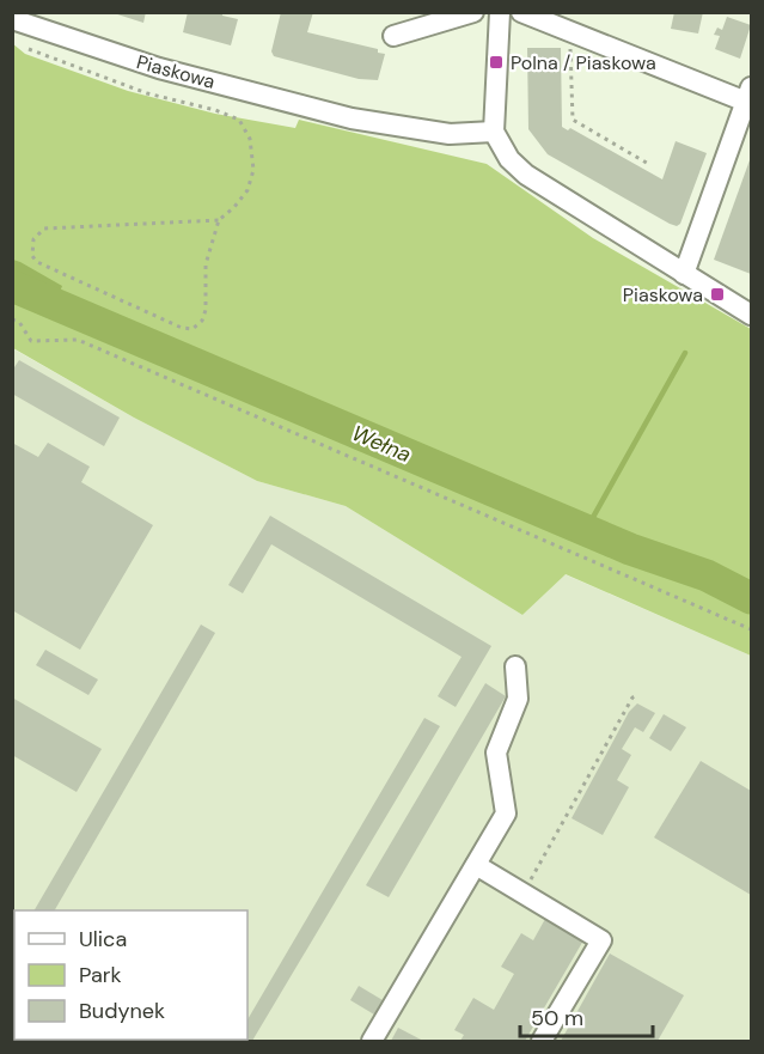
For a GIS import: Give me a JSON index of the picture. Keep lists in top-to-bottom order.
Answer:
{
  "streets": {
    "street": ["Piaskowa"]
  },
  "water": ["Wełna"],
  "places": {
    "transit": ["Polna / Piaskowa", "Piaskowa"]
  },
  "legend": ["Ulica", "Park", "Budynek"],
  "scale_bar": "50 m"
}
